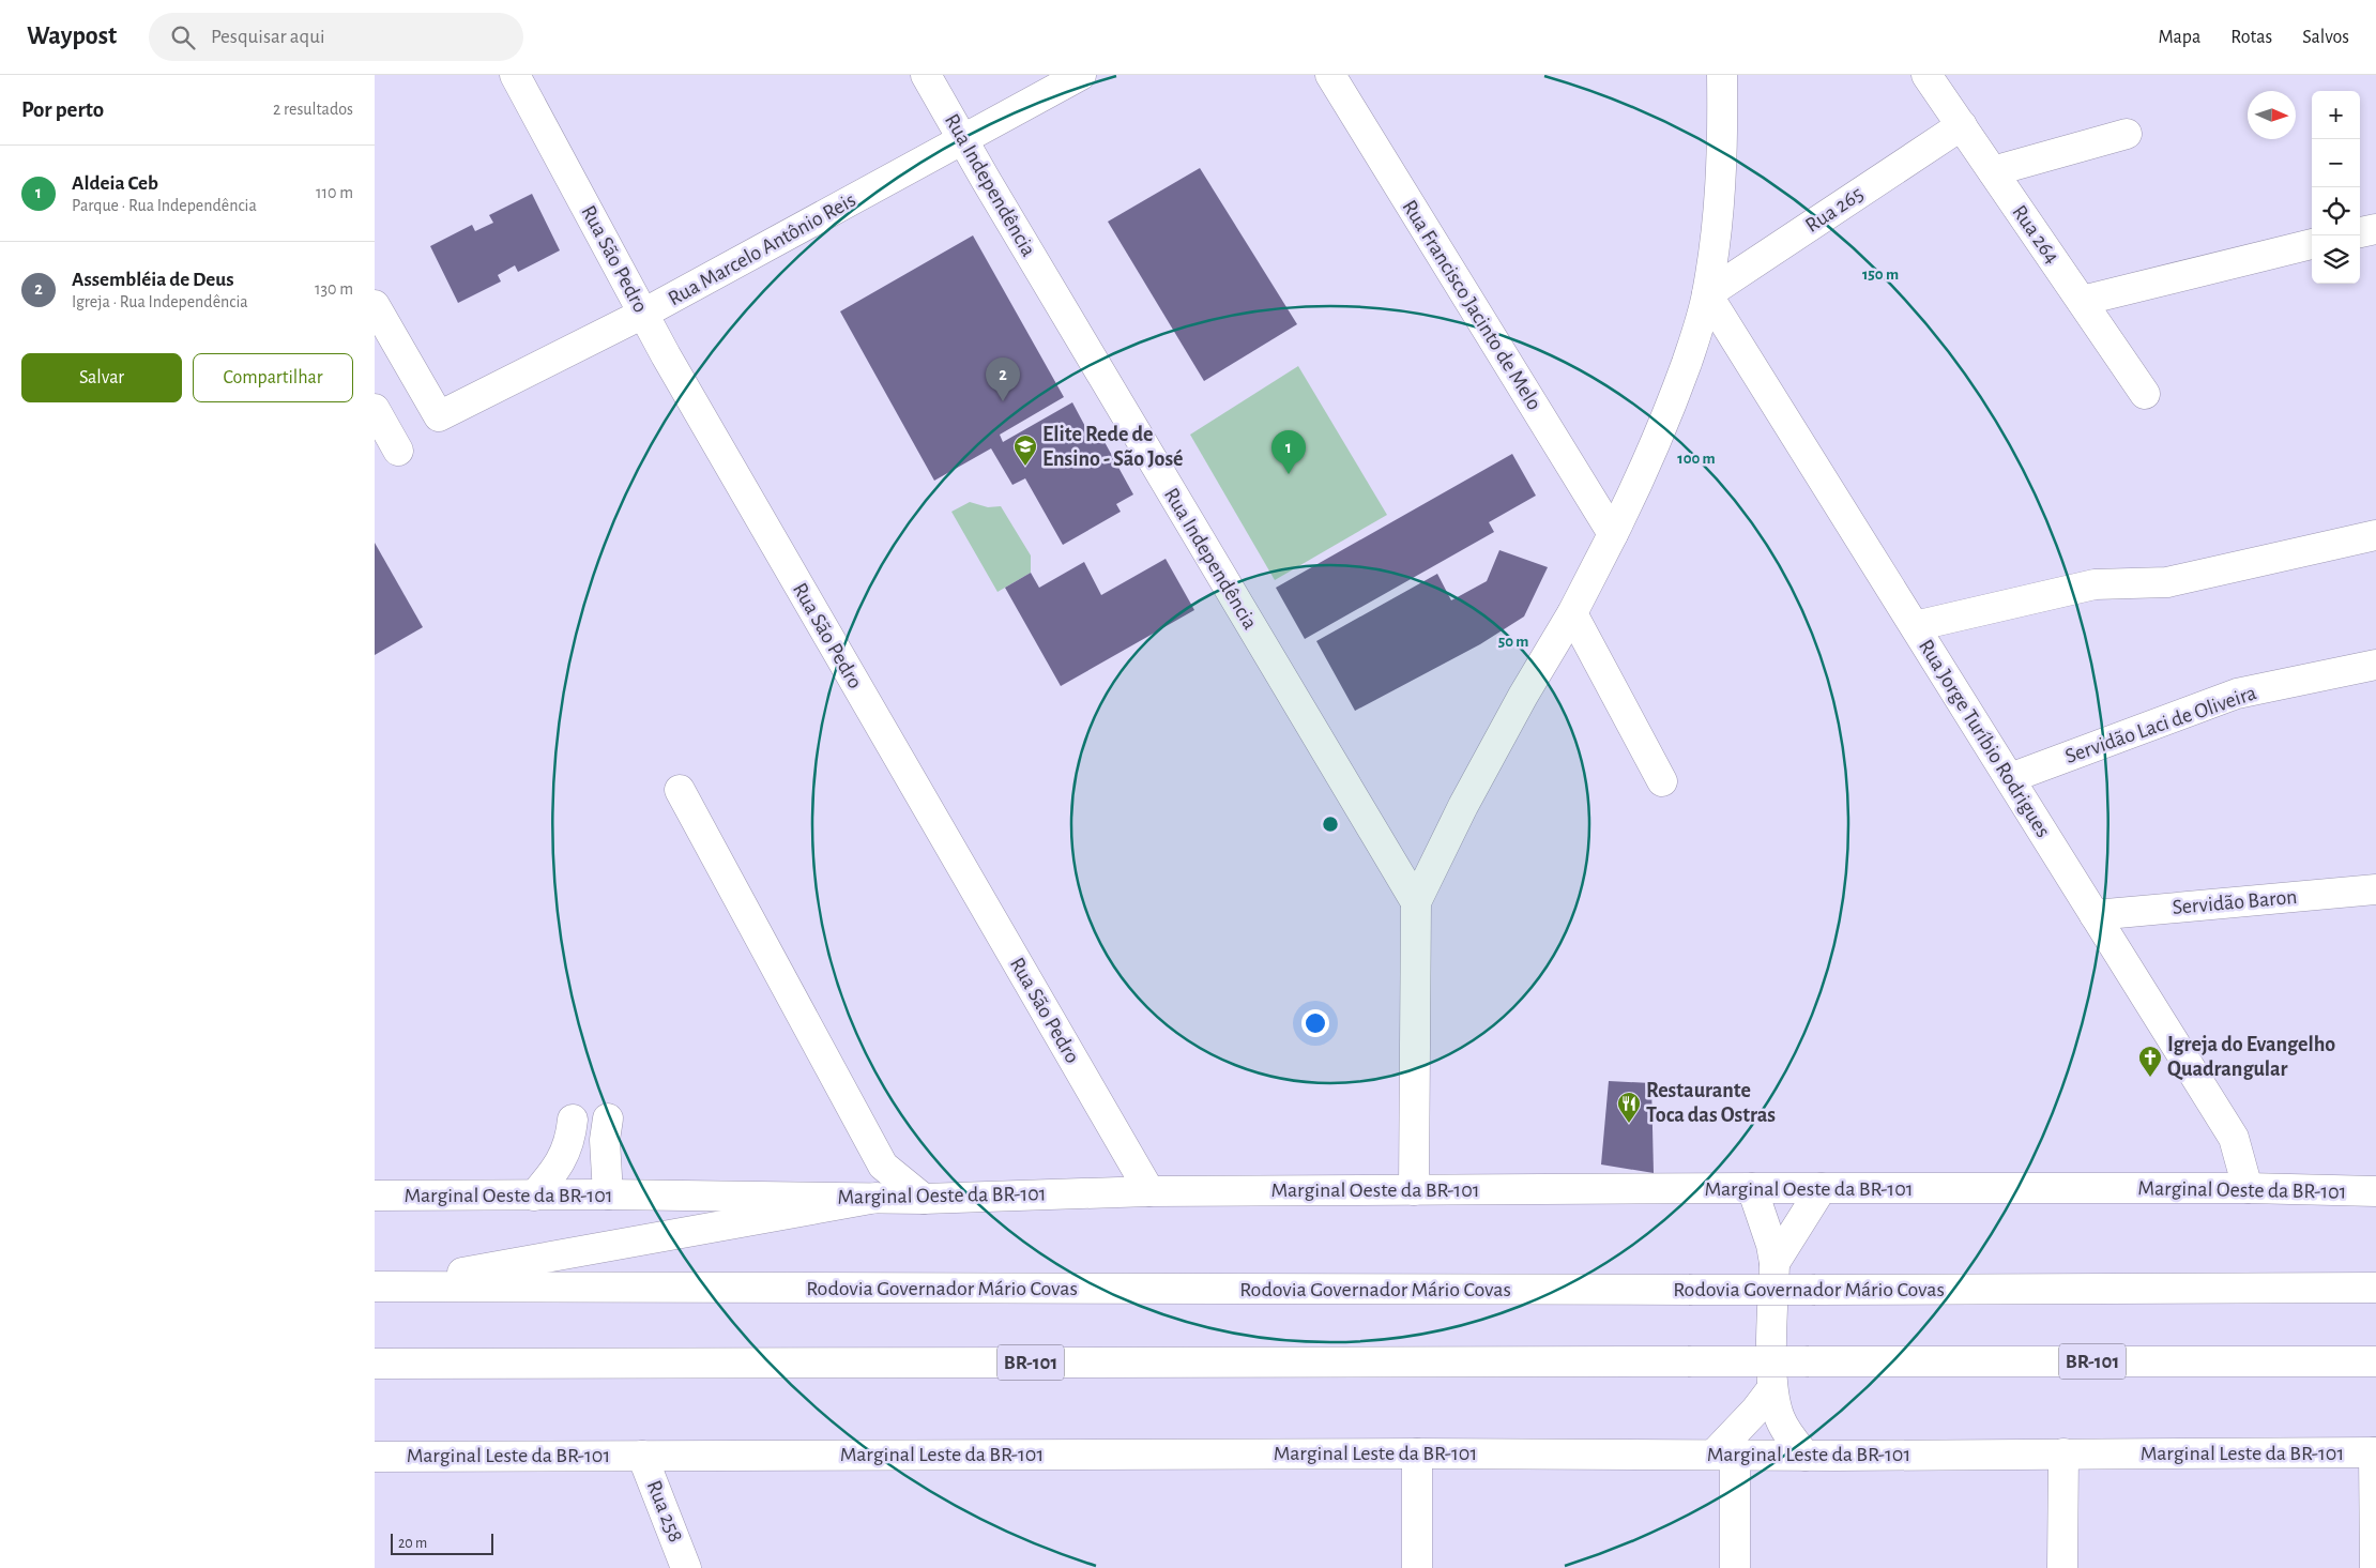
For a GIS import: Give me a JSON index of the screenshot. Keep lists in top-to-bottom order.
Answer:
{
  "streets": {
    "main road": [
      "Rua Independência",
      "Rua 265",
      "Rua 264",
      "Rua Marcelo Antônio Reis",
      "Rua São Pedro",
      "Rua Francisco Jacinto de Melo",
      "Servidão Laci de Oliveira",
      "Rua Jorge Turíbio Rodrigues",
      "Servidão Baron",
      "Marginal Oeste da BR-101",
      "Rodovia Governador Mário Covas",
      "BR-101",
      "Marginal Leste da BR-101",
      "Rua 258"
    ]
  },
  "crossings": [
    ["Rua Independência", "Rua Marcelo Antônio Reis"],
    ["Rua 265", "Rua 264"],
    ["Rua 265", "Rua Jorge Turíbio Rodrigues"],
    ["Rua Marcelo Antônio Reis", "Rua São Pedro"],
    ["Rua São Pedro", "Marginal Oeste da BR-101"],
    ["Servidão Laci de Oliveira", "Rua Jorge Turíbio Rodrigues"],
    ["Rua Jorge Turíbio Rodrigues", "Servidão Baron"],
    ["Rua Jorge Turíbio Rodrigues", "Marginal Oeste da BR-101"],
    ["Marginal Leste da BR-101", "Rua 258"]
  ],
  "places": {
    "school or university": ["Elite Rede de Ensino - São José"],
    "church": ["Igreja do Evangelho Quadrangular"],
    "restaurant": ["Restaurante Toca das Ostras"]
  },
  "scale_bar": "20 m",
  "north": "right",
  "page": {
    "header": "Waypost",
    "search": "Pesquisar aqui",
    "nav": ["Mapa", "Rotas", "Salvos"],
    "heading": ["Por perto", "2 resultados"],
    "map_buttons": ["+", "−"],
    "list": [
      {
        "mark": "1",
        "name": "Aldeia Ceb",
        "note": "Parque · Rua Independência",
        "value": "110 m"
      },
      {
        "mark": "2",
        "name": "Assembléia de Deus",
        "note": "Igreja · Rua Independência",
        "value": "130 m"
      }
    ],
    "buttons": ["Salvar", "Compartilhar"],
    "pins": ["2", "1"],
    "scale": "20 m"
  },
  "rings": ["150 m", "100 m", "50 m"]
}
